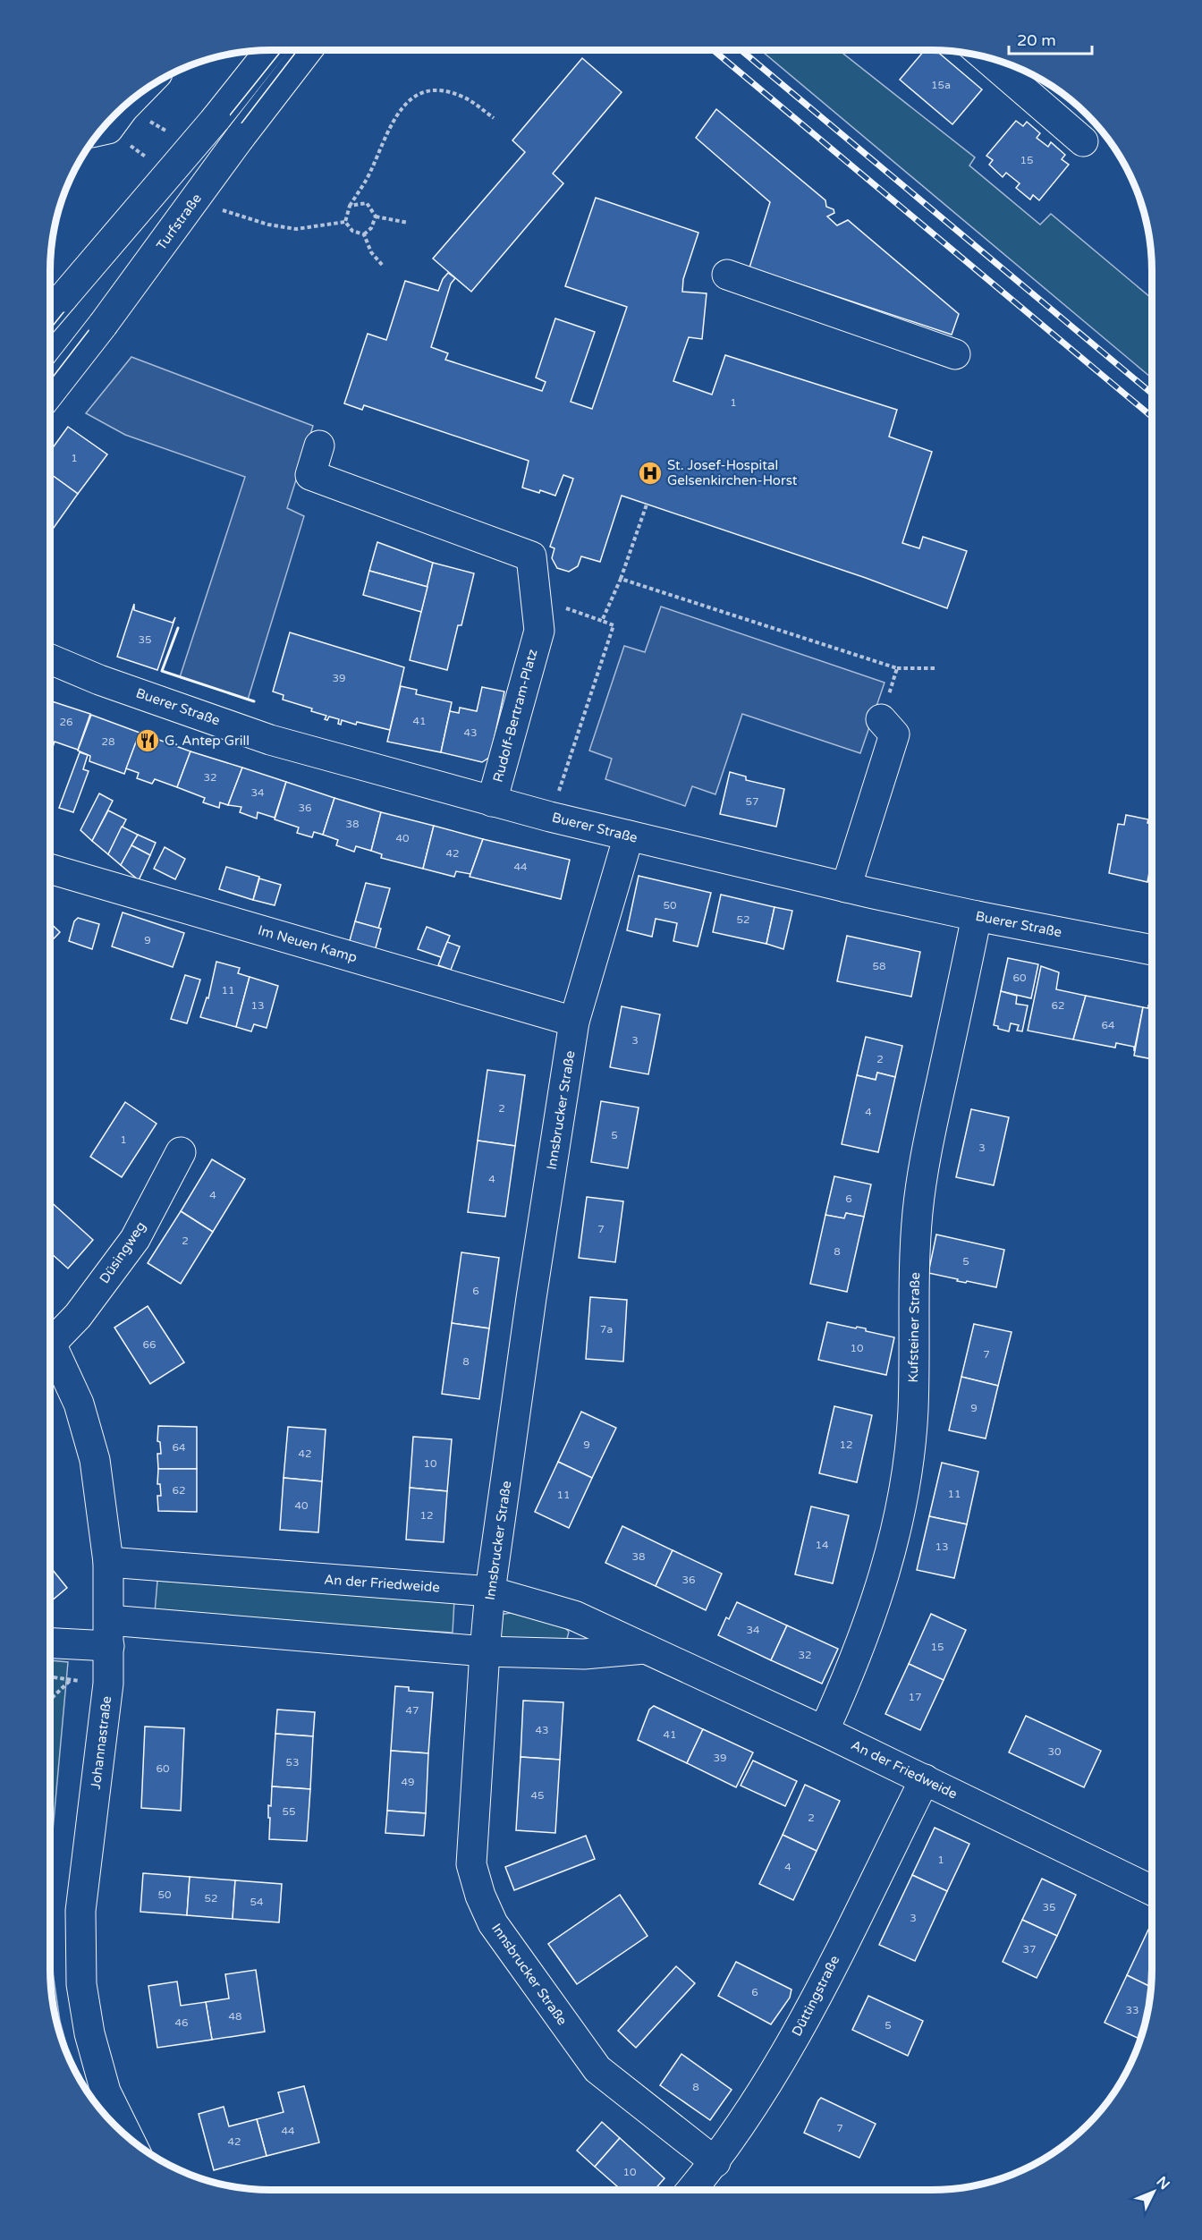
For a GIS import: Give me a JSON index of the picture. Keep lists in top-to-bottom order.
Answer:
{
  "streets": {
    "street": [
      "Turfstraße",
      "Buerer Straße",
      "Rudolf-Bertram-Platz",
      "Im Neuen Kamp",
      "Innsbrucker Straße",
      "Düsingweg",
      "Kufsteiner Straße",
      "An der Friedweide",
      "Johannastraße",
      "Düttingstraße"
    ]
  },
  "crossings": [
    ["Buerer Straße", "Rudolf-Bertram-Platz"],
    ["Buerer Straße", "Innsbrucker Straße"],
    ["Buerer Straße", "Kufsteiner Straße"],
    ["Im Neuen Kamp", "Innsbrucker Straße"],
    ["Innsbrucker Straße", "An der Friedweide"],
    ["Innsbrucker Straße", "Düttingstraße"],
    ["Kufsteiner Straße", "An der Friedweide"],
    ["An der Friedweide", "Johannastraße"],
    ["An der Friedweide", "Düttingstraße"]
  ],
  "places": {
    "hospital": ["St. Josef-Hospital Gelsenkirchen-Horst"],
    "restaurant": ["G. Antep Grill"]
  },
  "house_numbers": [
    "15a",
    "15",
    "1",
    "1",
    "35",
    "39",
    "41",
    "26",
    "43",
    "28",
    "32",
    "34",
    "57",
    "36",
    "38",
    "40",
    "42",
    "44",
    "50",
    "52",
    "9",
    "58",
    "60",
    "11",
    "13",
    "62",
    "64",
    "3",
    "2",
    "2",
    "4",
    "5",
    "1",
    "3",
    "4",
    "4",
    "6",
    "7",
    "2",
    "8",
    "5",
    "6",
    "7a",
    "66",
    "10",
    "7",
    "8",
    "9",
    "9",
    "12",
    "64",
    "42",
    "10",
    "62",
    "11",
    "11",
    "40",
    "12",
    "14",
    "13",
    "38",
    "36",
    "34",
    "15",
    "32",
    "17",
    "47",
    "43",
    "41",
    "30",
    "39",
    "53",
    "60",
    "49",
    "45",
    "55",
    "2",
    "1",
    "4",
    "50",
    "52",
    "54",
    "35",
    "3",
    "37",
    "6",
    "33",
    "48",
    "46",
    "5",
    "8",
    "7",
    "44",
    "42",
    "10"
  ],
  "scale_bar": "20 m",
  "north": "top right"
}
